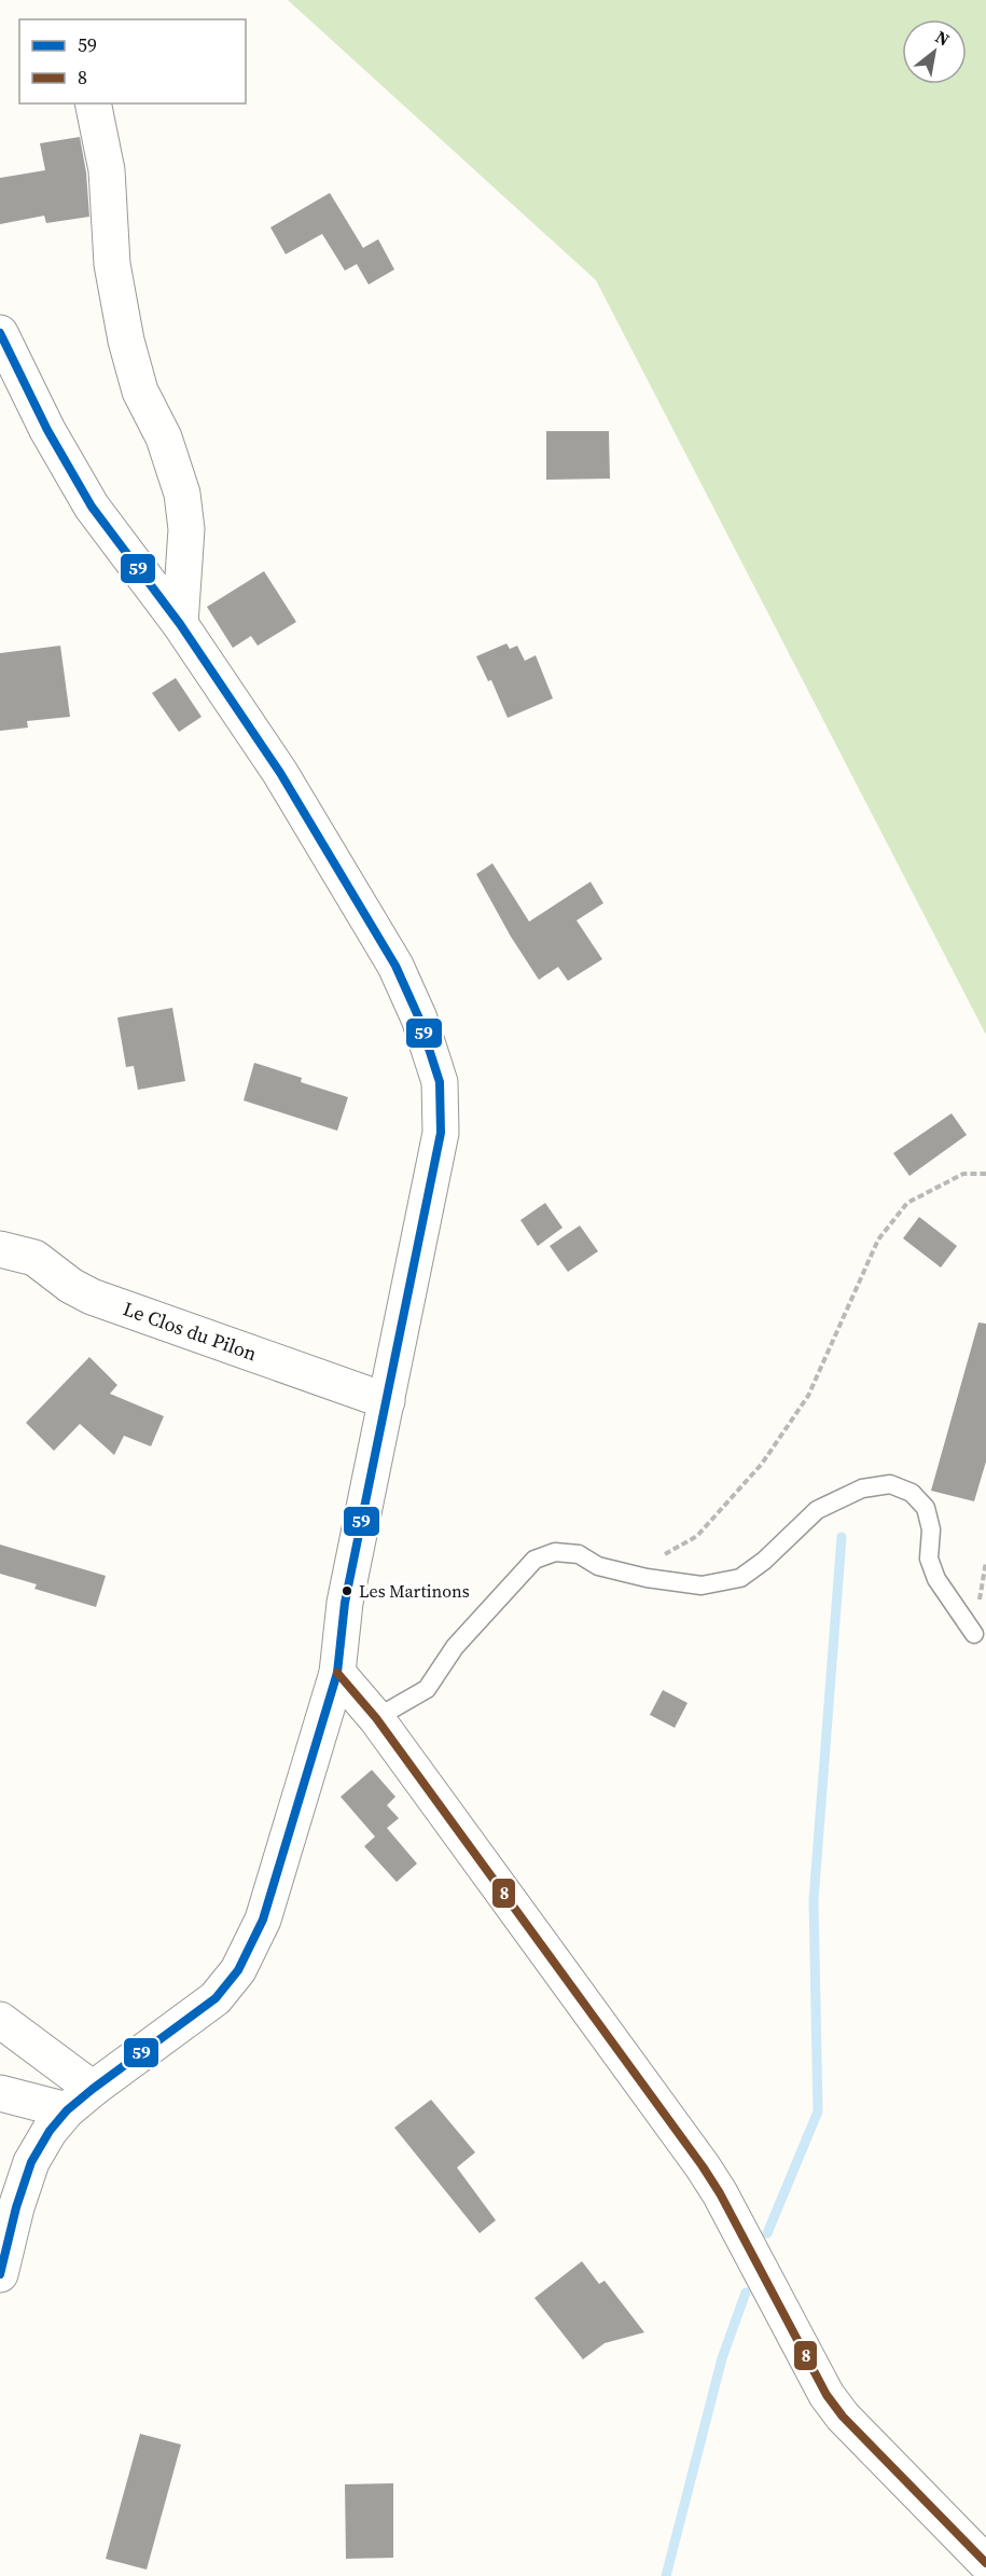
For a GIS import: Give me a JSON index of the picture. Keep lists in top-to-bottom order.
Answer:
{
  "streets": {
    "street": ["Le Clos du Pilon"]
  },
  "places": ["Les Martinons"],
  "lines": ["transit line 59", "transit line 8"],
  "legend": ["59", "8"],
  "north": "top right"
}
